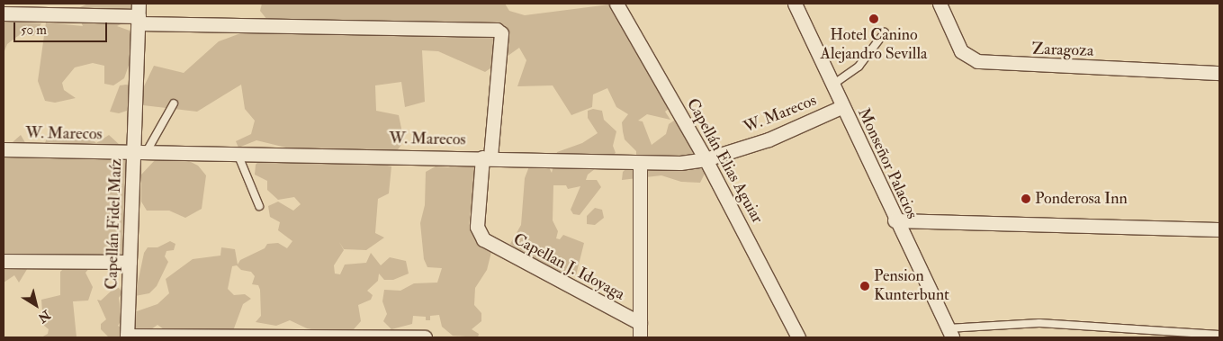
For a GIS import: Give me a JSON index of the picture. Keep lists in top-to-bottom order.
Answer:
{
  "streets": {
    "street": [
      "Zaragoza",
      "W. Marecos",
      "Capellán Elias Aguiar",
      "Monseñor Palacios",
      "Capellán Fidel Maíz",
      "Capellan J. Idoyaga"
    ]
  },
  "crossings": [
    ["W. Marecos", "Capellán Elias Aguiar"],
    ["W. Marecos", "Monseñor Palacios"],
    ["W. Marecos", "Capellán Fidel Maíz"],
    ["W. Marecos", "Capellan J. Idoyaga"]
  ],
  "places": ["Hotel Canino Alejandro Sevilla", "Ponderosa Inn", "Pension Kunterbunt"],
  "scale_bar": "50 m",
  "north": "bottom right"
}
